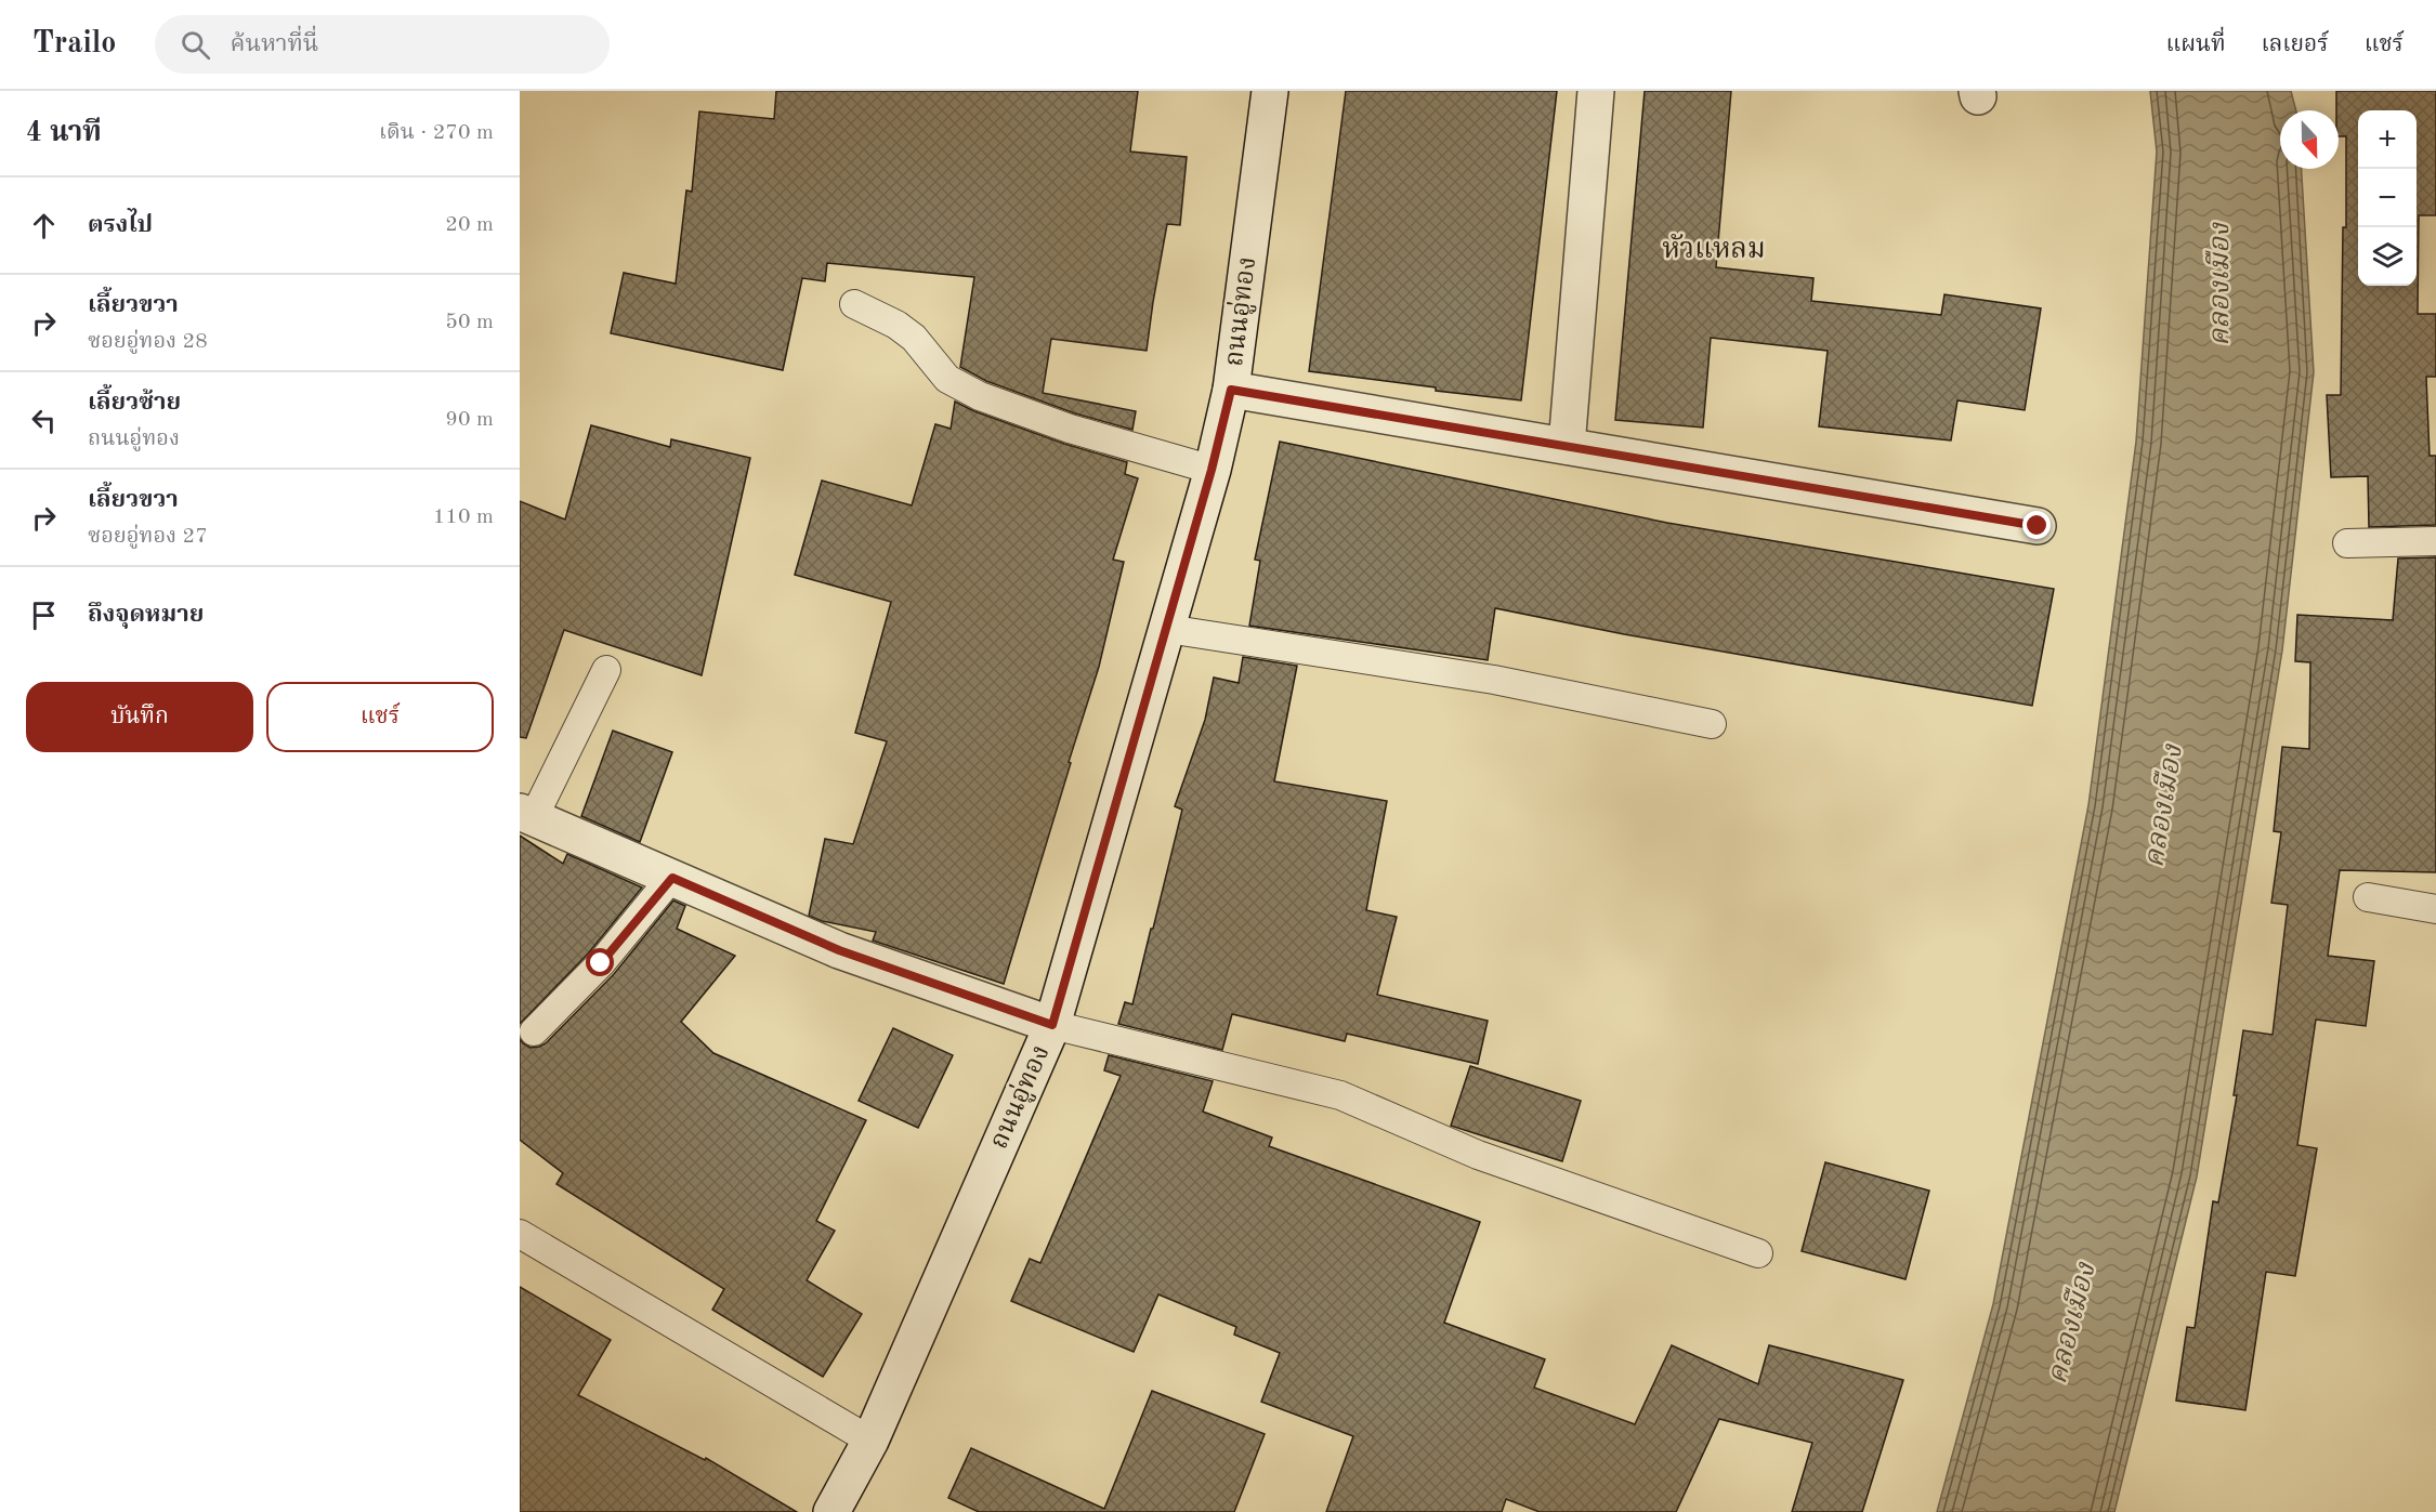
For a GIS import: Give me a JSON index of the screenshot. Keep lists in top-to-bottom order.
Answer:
{
  "streets": {
    "street": ["ถนนอู่ทอง"]
  },
  "districts": ["หัวแหลม"],
  "water": ["คลองเมือง"],
  "north": "bottom",
  "page": {
    "header": "Trailo",
    "search": "ค้นหาที่นี่",
    "nav": ["แผนที่", "เลเยอร์", "แชร์"],
    "heading": ["4 นาที", "เดิน · 270 m"],
    "map_buttons": ["+", "−"],
    "list": [
      ["ตรงไป", "20 m"],
      ["เลี้ยวขวา", "ซอยอู่ทอง 28", "50 m"],
      ["เลี้ยวซ้าย", "ถนนอู่ทอง", "90 m"],
      ["เลี้ยวขวา", "ซอยอู่ทอง 27", "110 m"],
      "ถึงจุดหมาย"
    ],
    "buttons": ["บันทึก", "แชร์"]
  }
}
